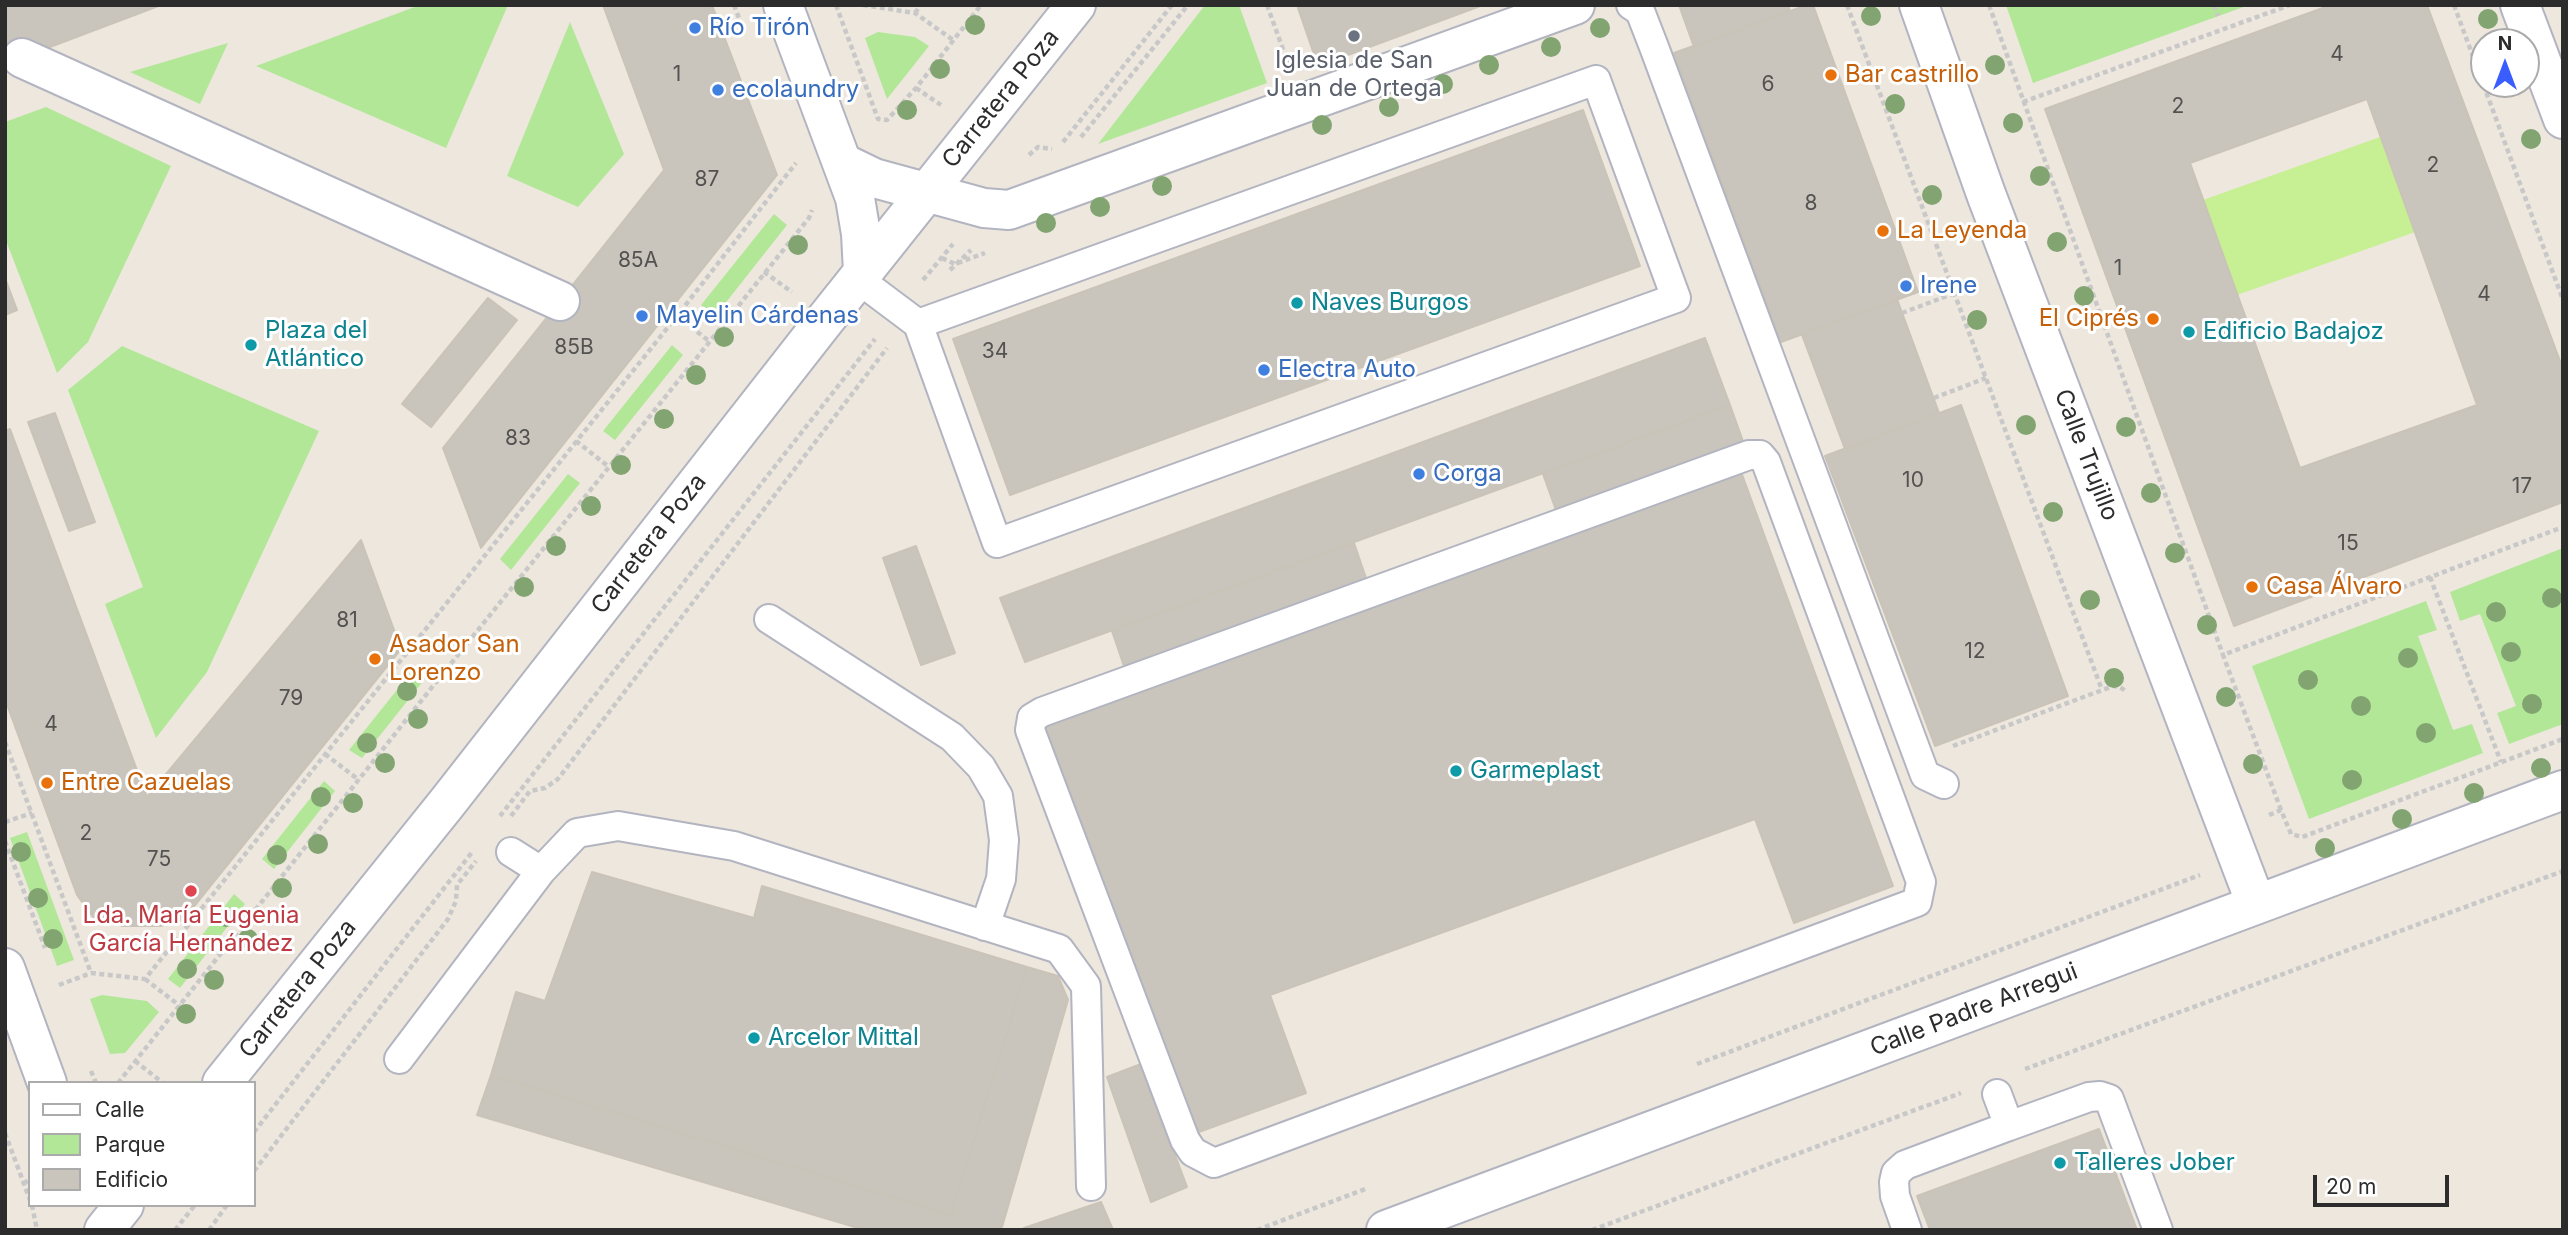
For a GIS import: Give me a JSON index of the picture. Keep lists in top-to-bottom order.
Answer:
{
  "streets": {
    "street": ["Carretera Poza", "Calle Trujillo", "Calle Padre Arregui"]
  },
  "crossings": [
    ["Calle Trujillo", "Calle Padre Arregui"]
  ],
  "places": [
    "Río Tirón",
    "Iglesia de San Juan de Ortega",
    "Bar castrillo",
    "ecolaundry",
    "La Leyenda",
    "Irene",
    "Naves Burgos",
    "Mayelin Cárdenas",
    "El Ciprés",
    "Edificio Badajoz",
    "Plaza del Atlántico",
    "Electra Auto",
    "Corga",
    "Casa Álvaro",
    "Asador San Lorenzo",
    "Garmeplast",
    "Entre Cazuelas",
    "Lda. María Eugenia García Hernández",
    "Arcelor Mittal",
    "Talleres Jober"
  ],
  "house_numbers": [
    "4",
    "1",
    "6",
    "2",
    "2",
    "87",
    "8",
    "85A",
    "1",
    "4",
    "85B",
    "34",
    "83",
    "10",
    "17",
    "15",
    "81",
    "12",
    "79",
    "4",
    "2",
    "75"
  ],
  "legend": ["Calle", "Parque", "Edificio"],
  "scale_bar": "20 m",
  "north": "top"
}
